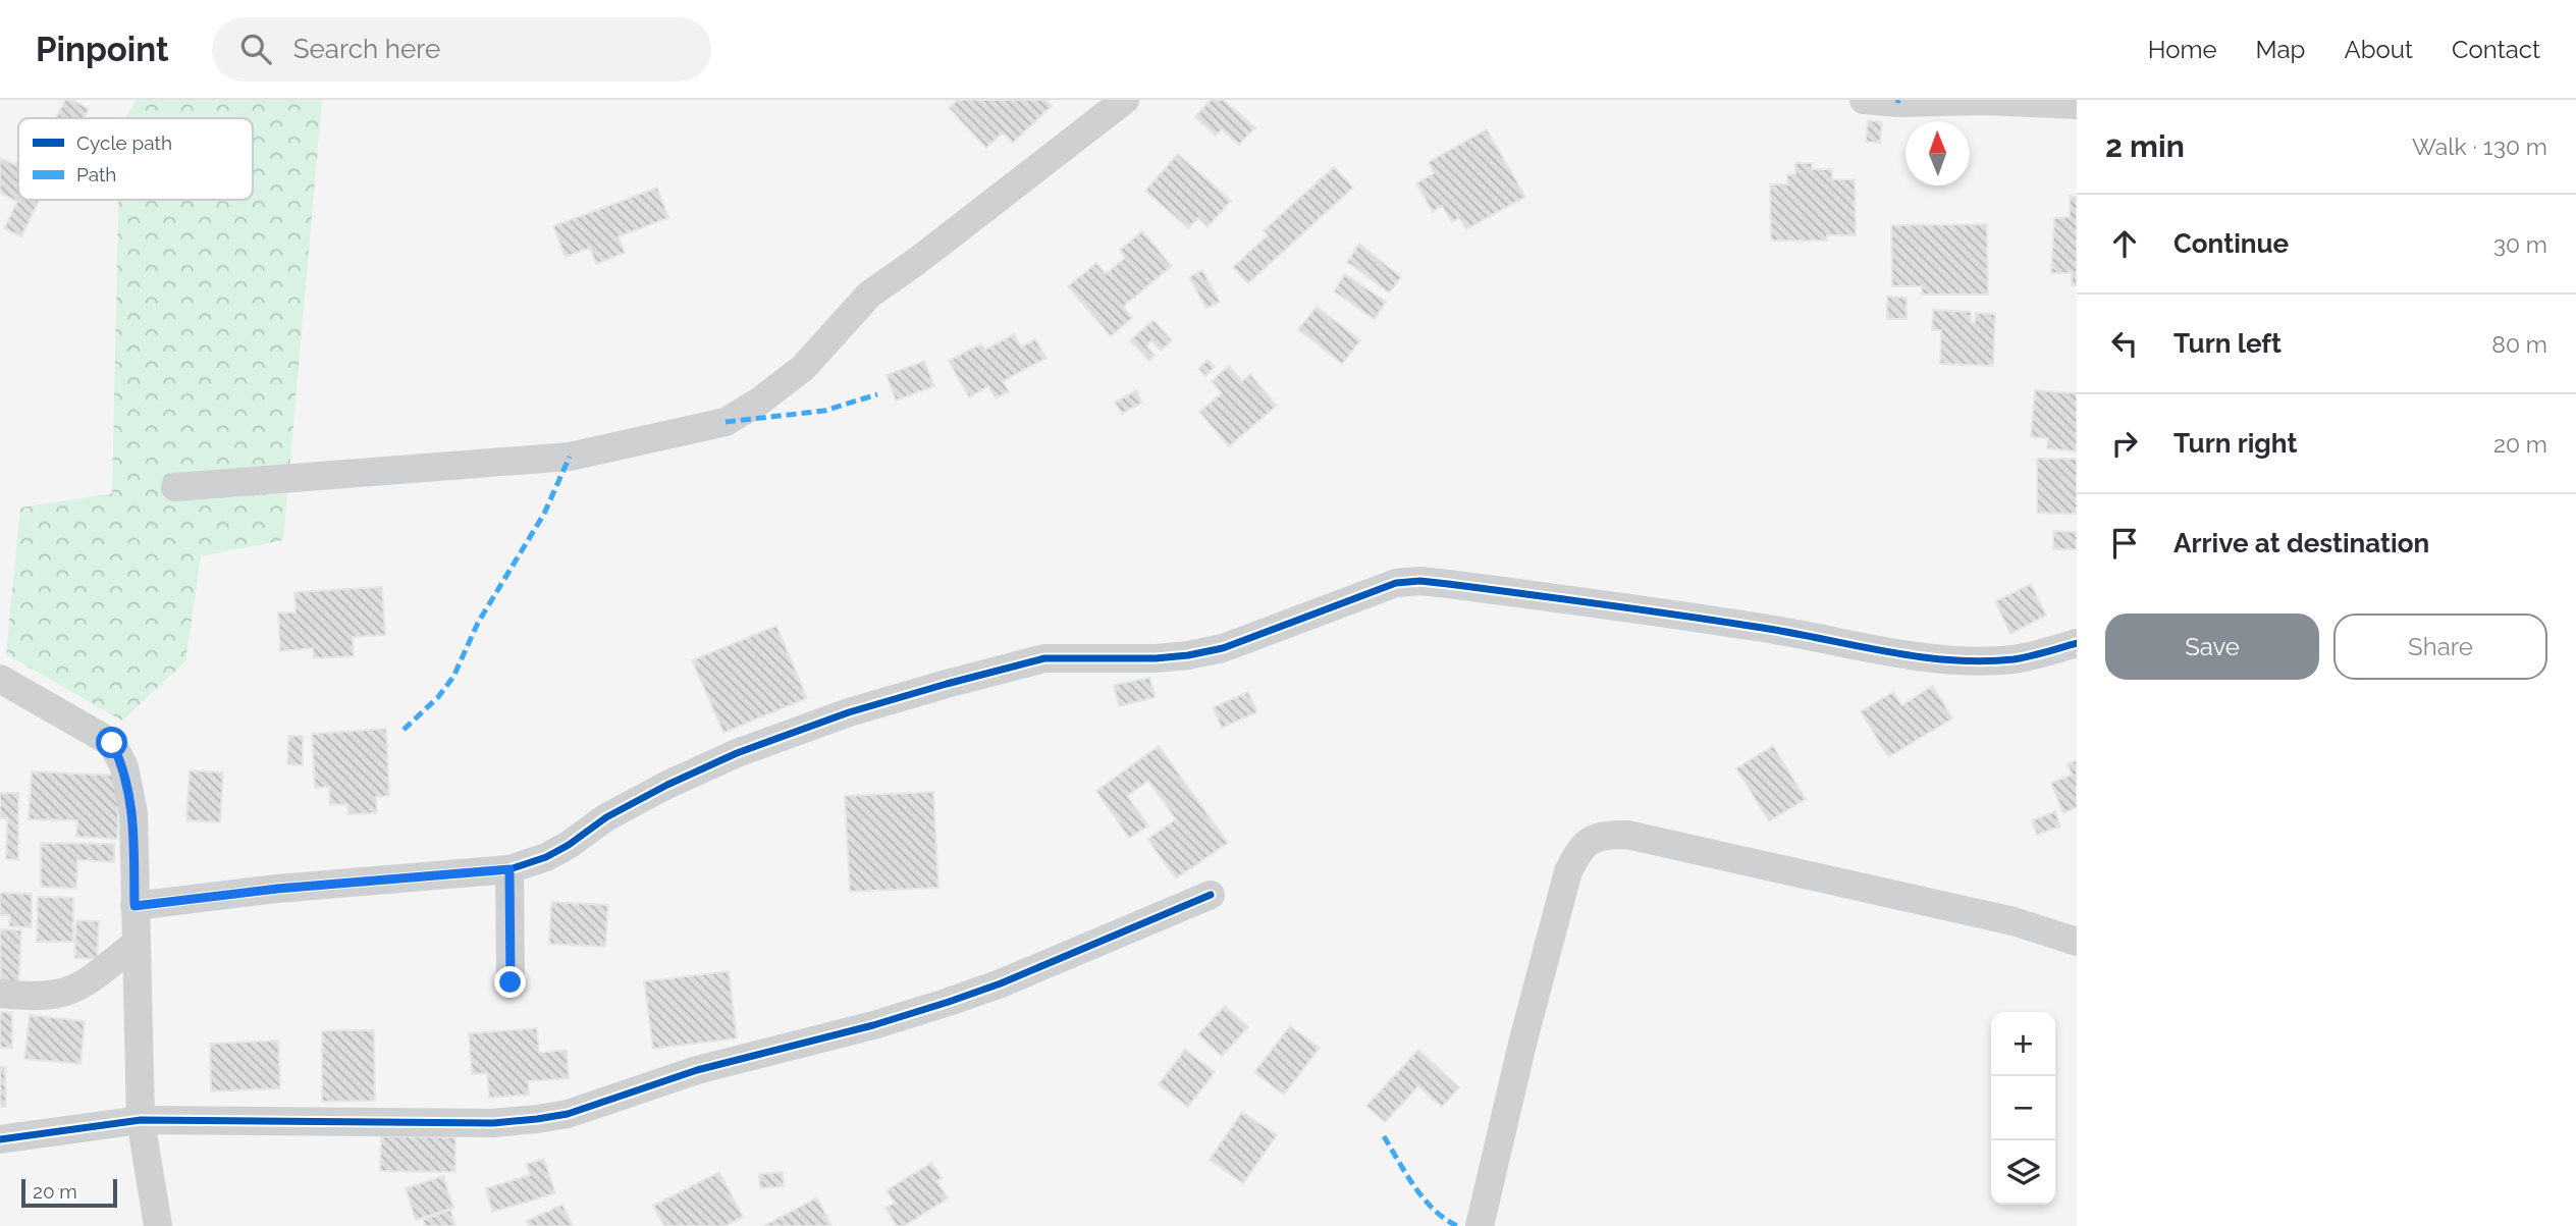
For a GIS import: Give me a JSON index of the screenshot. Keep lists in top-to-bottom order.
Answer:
{
  "legend": ["Cycle path", "Path"],
  "scale_bar": "20 m",
  "north": "top",
  "page": {
    "header": "Pinpoint",
    "search": "Search here",
    "nav": [
      "Home",
      "Map",
      "About",
      "Contact"
    ],
    "heading": ["2 min", "Walk · 130 m"],
    "list": [
      ["Continue", "30 m"],
      ["Turn left", "80 m"],
      ["Turn right", "20 m"],
      "Arrive at destination"
    ],
    "buttons": ["Save", "Share"],
    "map_buttons": ["+", "−"],
    "scale": "20 m"
  }
}
